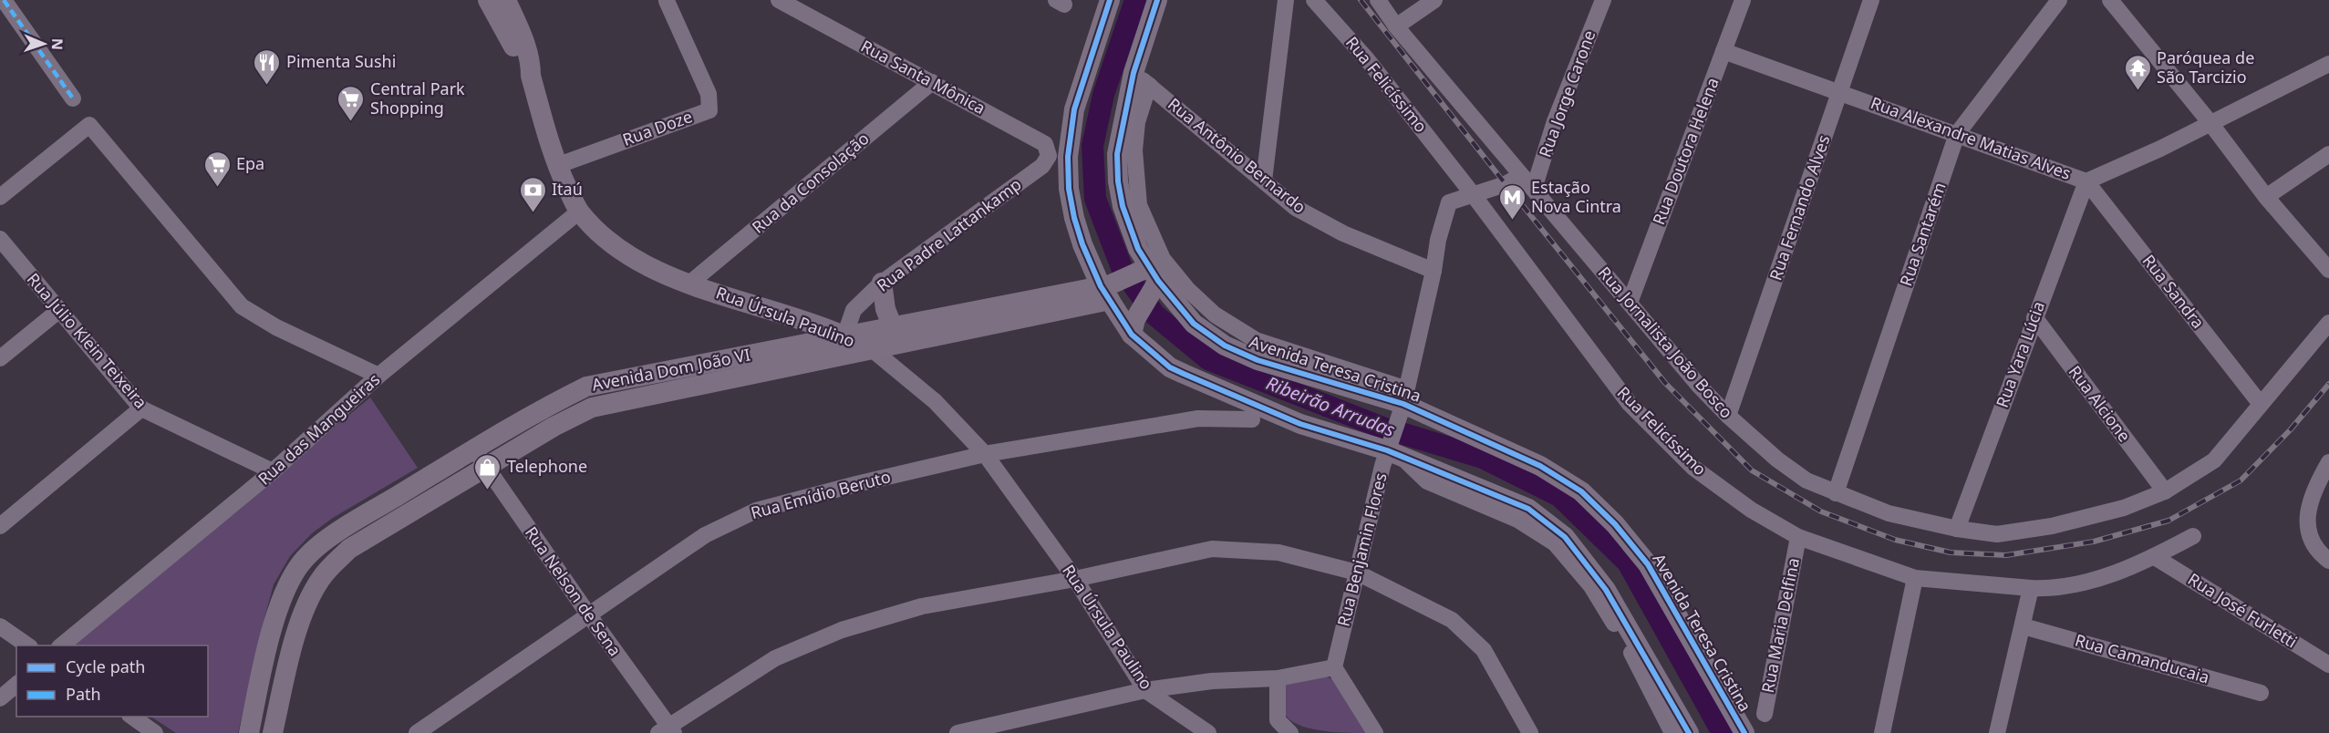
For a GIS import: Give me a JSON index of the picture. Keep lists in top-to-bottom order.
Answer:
{
  "streets": {
    "main road": ["Rua Úrsula Paulino", "Avenida Teresa Cristina", "Avenida Dom João VI"],
    "street": [
      "Rua Santa Mônica",
      "Rua Felicíssimo",
      "Rua Jorge Carone",
      "Rua Doze",
      "Rua Alexandre Matias Alves",
      "Rua Doutora Helena",
      "Rua Antônio Bernardo",
      "Rua da Consolação",
      "Rua Fernando Alves",
      "Rua Santarém",
      "Rua Padre Lattankamp",
      "Rua Sandra",
      "Rua Júlio Klein Teixeira",
      "Rua Jornalista João Bosco",
      "Rua Yara Lúcia",
      "Rua Alcione",
      "Rua das Mangueiras",
      "Rua Emídio Beruto",
      "Rua Benjamin Flores",
      "Rua Nelson de Sena",
      "Rua José Furletti",
      "Rua Maria Delfina",
      "Rua Camanducaia"
    ]
  },
  "crossings": [
    ["Rua Santa Mônica", "Rua da Consolação"],
    ["Rua Santa Mônica", "Rua Padre Lattankamp"],
    ["Rua Felicíssimo", "Rua Benjamin Flores"],
    ["Rua Felicíssimo", "Rua José Furletti"],
    ["Rua Felicíssimo", "Rua Maria Delfina"],
    ["Rua Jorge Carone", "Rua Jornalista João Bosco"],
    ["Rua Doze", "Rua Úrsula Paulino"],
    ["Rua Alexandre Matias Alves", "Rua Doutora Helena"],
    ["Rua Alexandre Matias Alves", "Rua Fernando Alves"],
    ["Rua Alexandre Matias Alves", "Rua Santarém"],
    ["Rua Alexandre Matias Alves", "Rua Sandra"],
    ["Rua Alexandre Matias Alves", "Rua Yara Lúcia"],
    ["Rua Doutora Helena", "Rua Jornalista João Bosco"],
    ["Rua Antônio Bernardo", "Avenida Teresa Cristina"],
    ["Rua Antônio Bernardo", "Rua Benjamin Flores"],
    ["Rua da Consolação", "Rua Úrsula Paulino"],
    ["Rua Fernando Alves", "Rua Jornalista João Bosco"],
    ["Rua Santarém", "Rua Jornalista João Bosco"],
    ["Rua Padre Lattankamp", "Rua Úrsula Paulino"],
    ["Rua Padre Lattankamp", "Avenida Dom João VI"],
    ["Rua Sandra", "Rua Jornalista João Bosco"],
    ["Rua Sandra", "Rua Yara Lúcia"],
    ["Rua Úrsula Paulino", "Avenida Dom João VI"],
    ["Rua Úrsula Paulino", "Rua das Mangueiras"],
    ["Rua Úrsula Paulino", "Rua Emídio Beruto"],
    ["Rua Júlio Klein Teixeira", "Rua das Mangueiras"],
    ["Rua Jornalista João Bosco", "Rua Yara Lúcia"],
    ["Rua Jornalista João Bosco", "Rua Alcione"],
    ["Rua Yara Lúcia", "Rua Alcione"],
    ["Avenida Teresa Cristina", "Rua Benjamin Flores"],
    ["Avenida Dom João VI", "Rua Nelson de Sena"],
    ["Rua Emídio Beruto", "Rua Nelson de Sena"]
  ],
  "water": ["Ribeirão Arrudas"],
  "places": {
    "restaurant": ["Pimenta Sushi"],
    "temple": ["Paróquea de São Tarcizio"],
    "supermarket": ["Central Park Shopping", "Epa"],
    "bank": ["Itaú"],
    "metro station": ["Estação Nova Cintra"],
    "shop": ["Telephone"]
  },
  "legend": ["Cycle path", "Path"],
  "north": "right"
}
